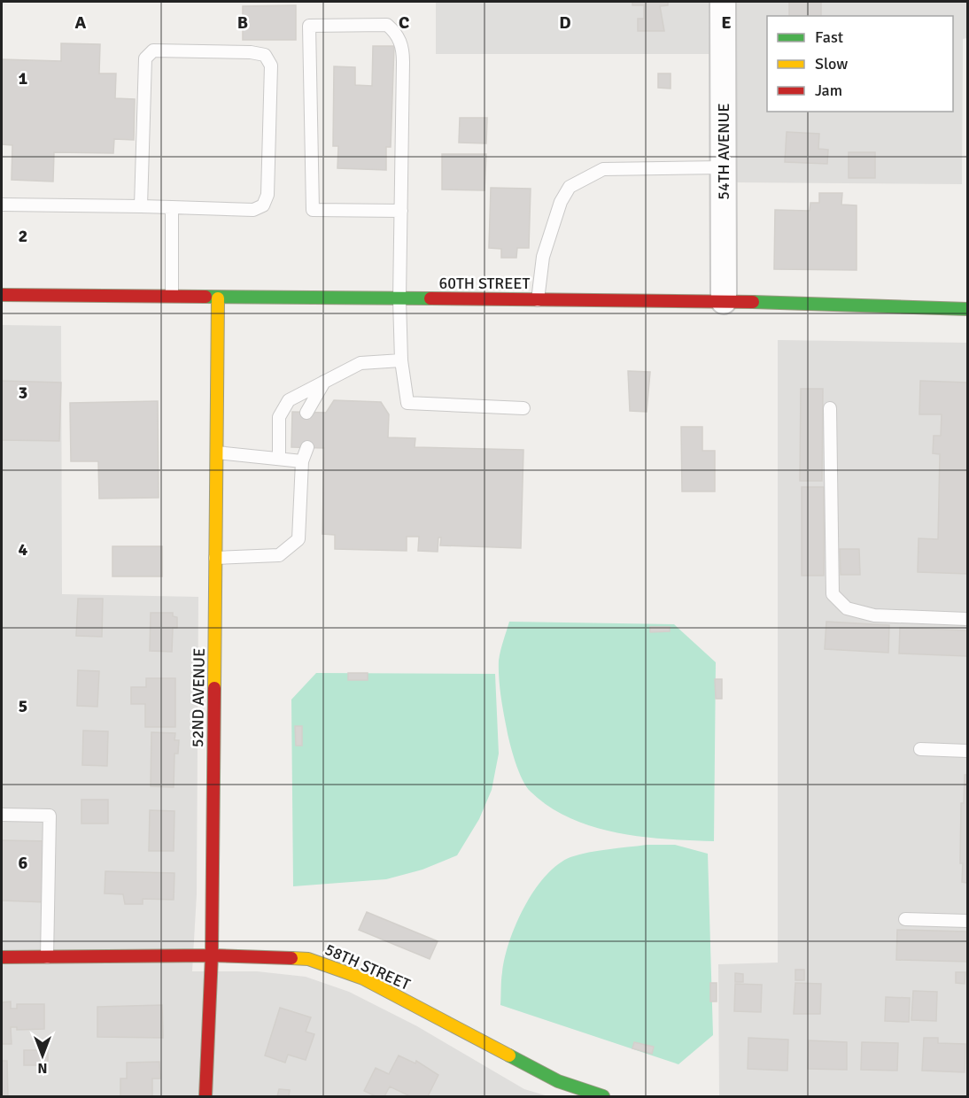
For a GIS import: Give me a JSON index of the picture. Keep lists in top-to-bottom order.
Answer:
{
  "streets": {
    "street": [
      "54TH AVENUE",
      "60TH STREET",
      "52ND AVENUE",
      "58TH STREET"
    ]
  },
  "crossings": [
    ["54TH AVENUE", "60TH STREET"],
    ["60TH STREET", "52ND AVENUE"],
    ["52ND AVENUE", "58TH STREET"]
  ],
  "legend": ["Fast", "Slow", "Jam"],
  "north": "bottom",
  "grid": {
    "columns": [
      "A",
      "B",
      "C",
      "D",
      "E"
    ],
    "rows": [
      "1",
      "2",
      "3",
      "4",
      "5",
      "6"
    ]
  }
}
